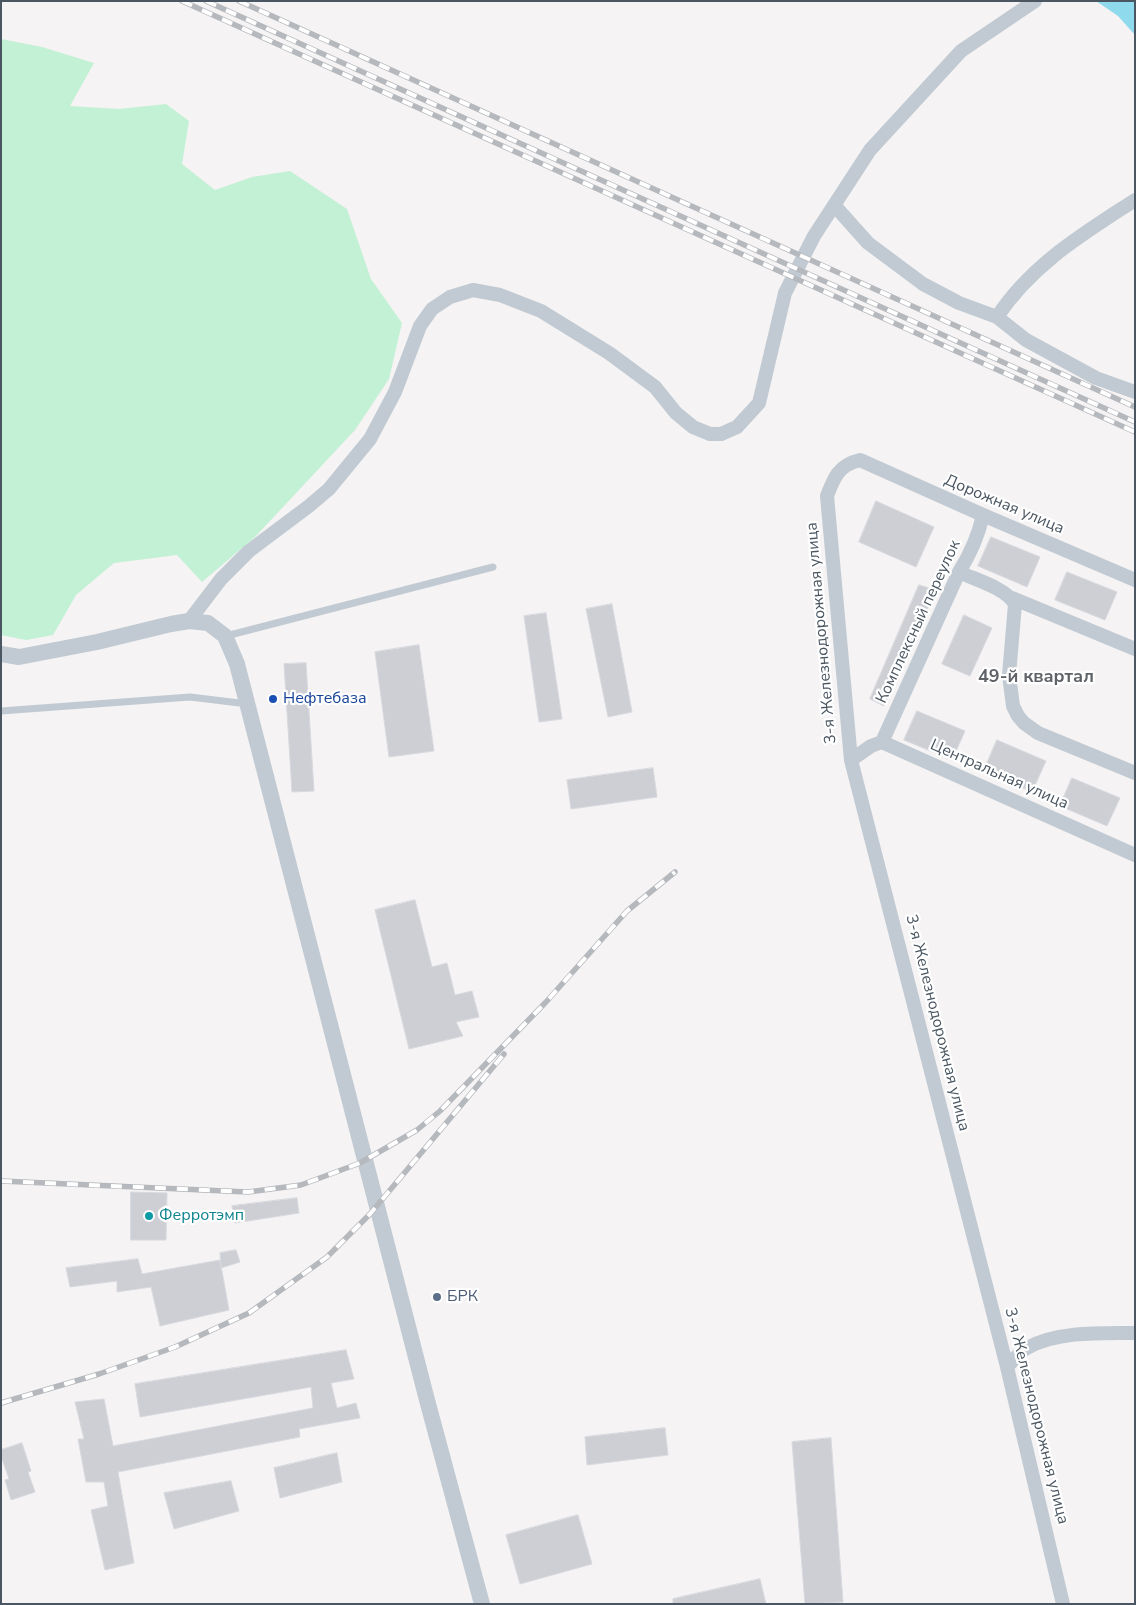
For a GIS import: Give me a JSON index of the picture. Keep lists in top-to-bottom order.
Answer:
{
  "streets": {
    "street": [
      "Дорожная улица",
      "Комплексный переулок",
      "3-я Железнодорожная улица",
      "Центральная улица"
    ]
  },
  "crossings": [
    ["Дорожная улица", "Комплексный переулок"],
    ["Дорожная улица", "3-я Железнодорожная улица"],
    ["Комплексный переулок", "Центральная улица"]
  ],
  "districts": ["49-й квартал"],
  "places": ["Нефтебаза", "Ферротэмп", "БРК"]
}
